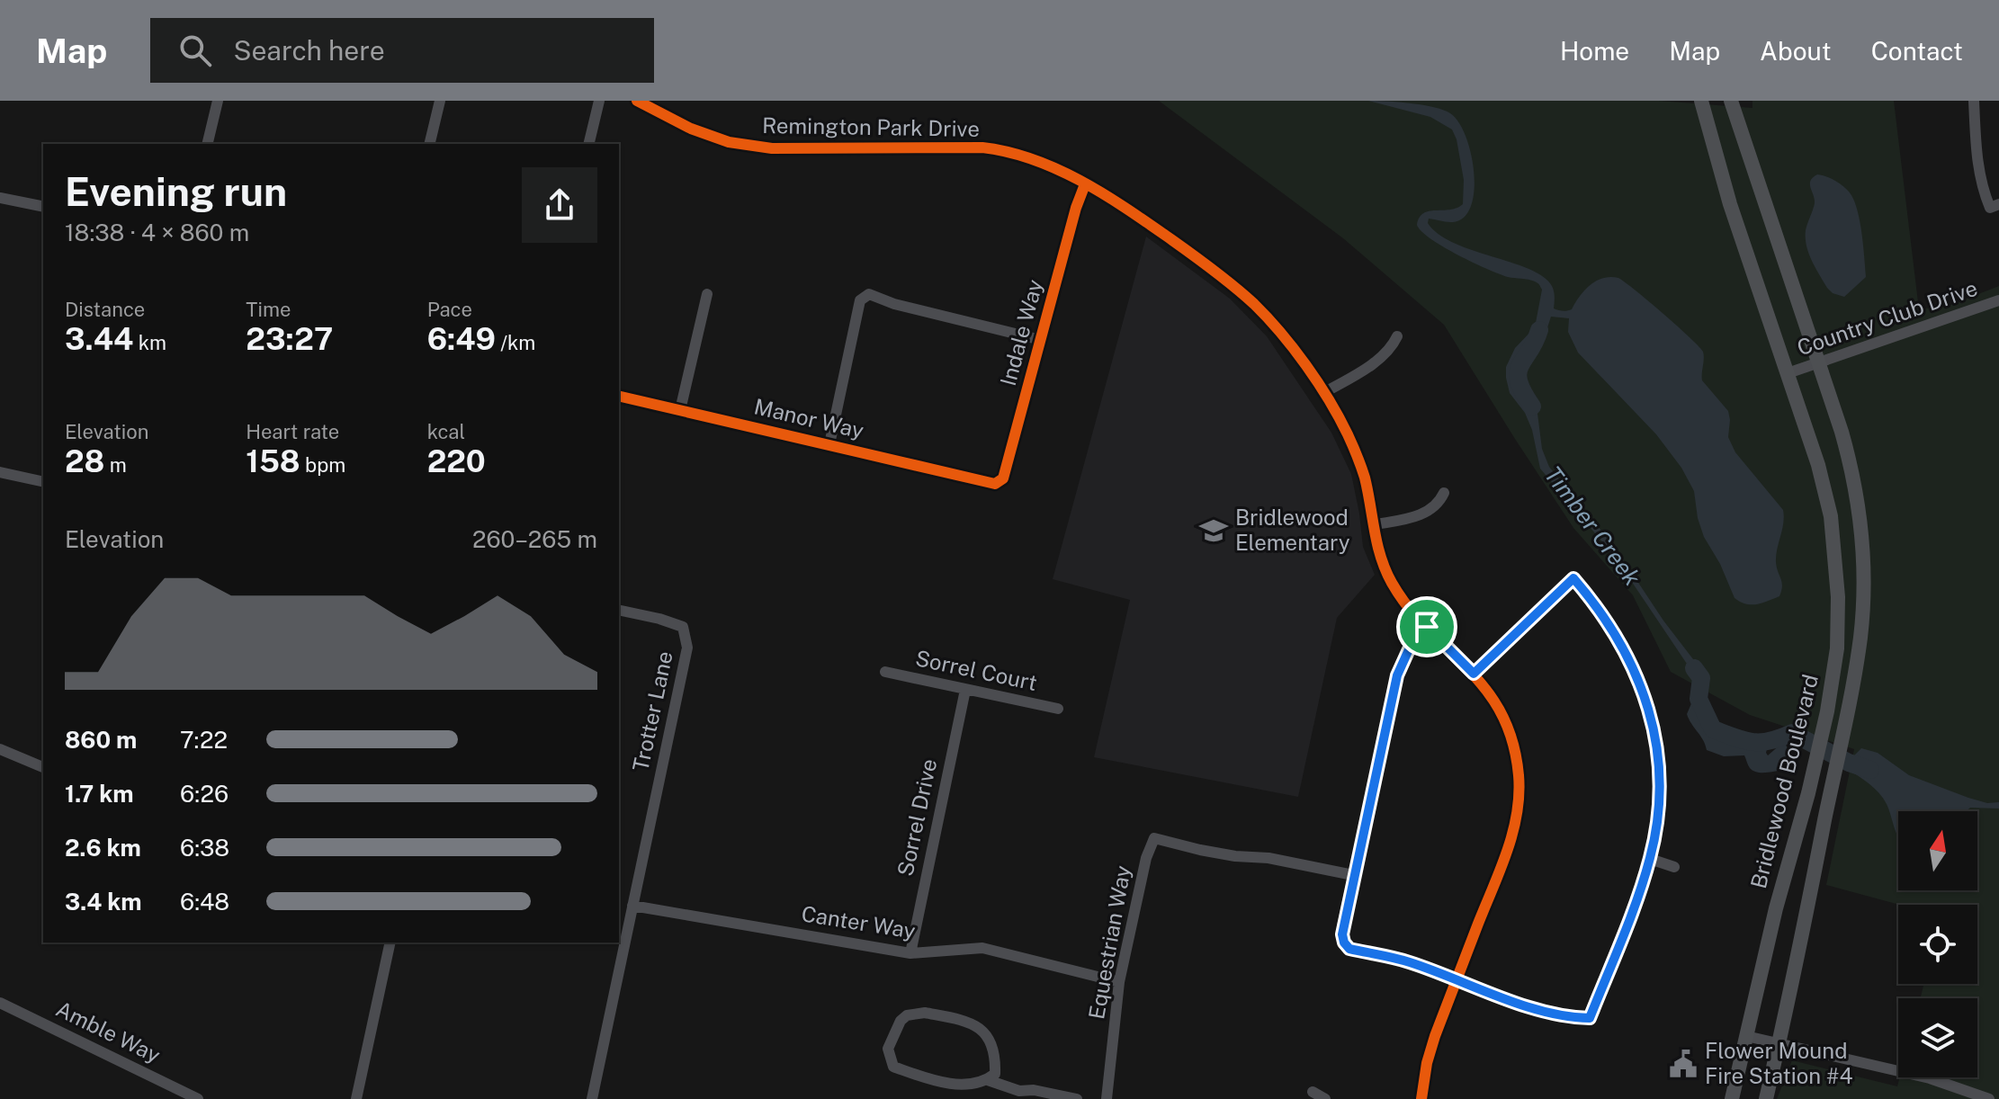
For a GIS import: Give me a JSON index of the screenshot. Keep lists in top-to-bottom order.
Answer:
{
  "streets": {
    "main road": ["Bridlewood Boulevard"],
    "street": [
      "Remington Park Drive",
      "Country Club Drive",
      "Indale Way",
      "Manor Way",
      "Sorrel Court",
      "Trotter Lane",
      "Sorrel Drive",
      "Canter Way",
      "Equestrian Way",
      "Amble Way"
    ]
  },
  "crossings": [
    ["Remington Park Drive", "Indale Way"],
    ["Country Club Drive", "Bridlewood Boulevard"],
    ["Indale Way", "Manor Way"],
    ["Sorrel Court", "Sorrel Drive"],
    ["Trotter Lane", "Canter Way"],
    ["Sorrel Drive", "Canter Way"],
    ["Canter Way", "Equestrian Way"]
  ],
  "water": ["Timber Creek"],
  "places": {
    "school or university": ["Bridlewood Elementary"],
    "public building": ["Flower Mound Fire Station #4"]
  },
  "north": "top",
  "page": {
    "header": "Map",
    "search": "Search here",
    "nav": [
      "Home",
      "Map",
      "About",
      "Contact"
    ],
    "heading": ["Evening run", "18:38 · 4 × 860 m"],
    "stats": [
      ["Distance", "3.44 km"],
      ["Time", "23:27"],
      ["Pace", "6:49 /km"],
      ["Elevation", "28 m"],
      ["Heart rate", "158 bpm"],
      ["kcal", "220"]
    ],
    "chart": ["Elevation", "260–265 m"],
    "list": [
      {
        "name": "860 m",
        "note": "7:22"
      },
      {
        "name": "1.7 km",
        "note": "6:26"
      },
      {
        "name": "2.6 km",
        "note": "6:38"
      },
      {
        "name": "3.4 km",
        "note": "6:48"
      }
    ]
  }
}
